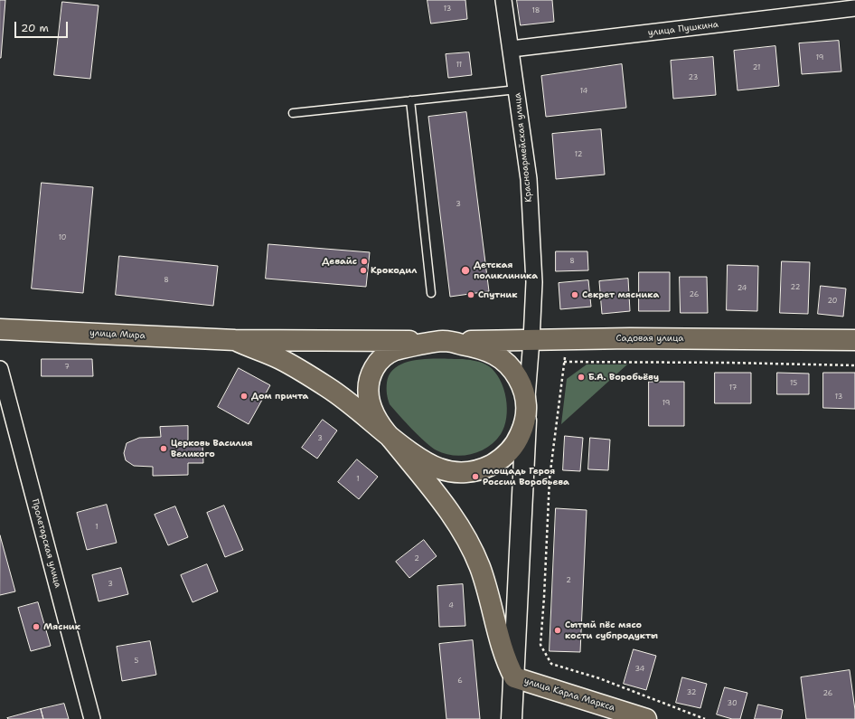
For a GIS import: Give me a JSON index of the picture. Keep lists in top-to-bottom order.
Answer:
{
  "streets": {
    "main road": ["улица Мира", "Садовая улица", "улица Карла Маркса"],
    "street": ["улица Пушкина", "Красноармейская улица", "Пролетарская улица"]
  },
  "crossings": [
    ["улица Пушкина", "Красноармейская улица"],
    ["Красноармейская улица", "Садовая улица"],
    ["улица Мира", "Садовая улица"]
  ],
  "places": [
    "Девайс",
    "Крокодил",
    "Детская поликлиника",
    "Спутник",
    "Секрет мясника",
    "Б.А. Воробьёву",
    "Дом причта",
    "Церковь Василия Великого",
    "площадь Героя России Воробьева",
    "Мясник",
    "Сытый пёс мясо кости субпродукты"
  ],
  "house_numbers": [
    "13",
    "18",
    "19",
    "11",
    "21",
    "23",
    "14",
    "12",
    "3",
    "10",
    "8",
    "8",
    "22",
    "24",
    "26",
    "20",
    "7",
    "15",
    "17",
    "13",
    "19",
    "3",
    "1",
    "1",
    "2",
    "2",
    "3",
    "4",
    "5",
    "34",
    "6",
    "32",
    "26",
    "30"
  ],
  "scale_bar": "20 m"
}
